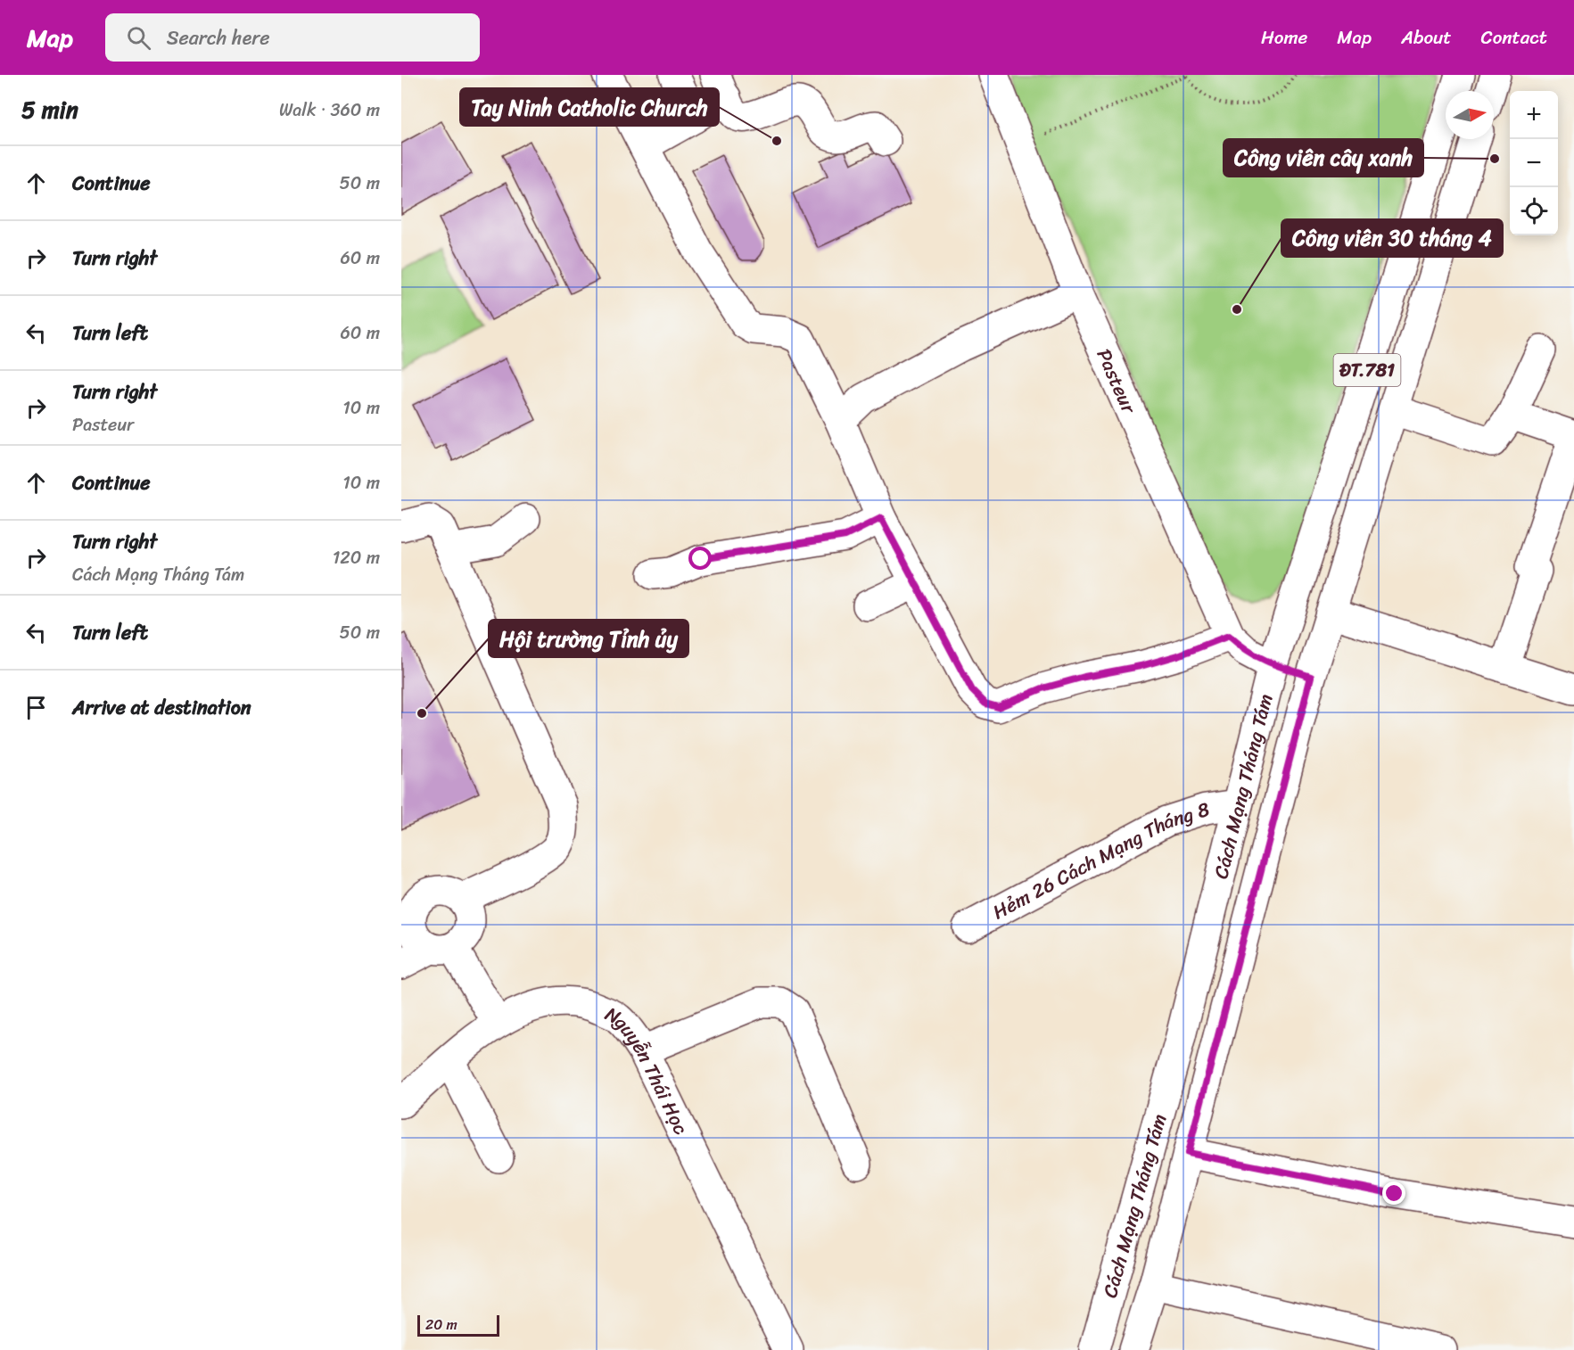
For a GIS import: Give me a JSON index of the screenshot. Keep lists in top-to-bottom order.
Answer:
{
  "streets": {
    "main road": [
      "ĐT.781",
      "Pasteur",
      "Cách Mạng Tháng Tám",
      "Hẻm 26 Cách Mạng Tháng 8",
      "Nguyễn Thái Học"
    ]
  },
  "crossings": [
    ["Pasteur", "Cách Mạng Tháng Tám"],
    ["Cách Mạng Tháng Tám", "Hẻm 26 Cách Mạng Tháng 8"]
  ],
  "places": [
    "Tay Ninh Catholic Church",
    "Công viên cây xanh",
    "Công viên 30 tháng 4",
    "Hội trường Tỉnh ủy"
  ],
  "scale_bar": "20 m",
  "north": "right",
  "page": {
    "header": "Map",
    "search": "Search here",
    "nav": [
      "Home",
      "Map",
      "About",
      "Contact"
    ],
    "heading": ["5 min", "Walk · 360 m"],
    "map_buttons": ["+", "−"],
    "list": [
      ["Continue", "50 m"],
      ["Turn right", "60 m"],
      ["Turn left", "60 m"],
      ["Turn right", "Pasteur", "10 m"],
      ["Continue", "10 m"],
      ["Turn right", "Cách Mạng Tháng Tám", "120 m"],
      ["Turn left", "50 m"],
      "Arrive at destination"
    ],
    "scale": "20 m"
  }
}
